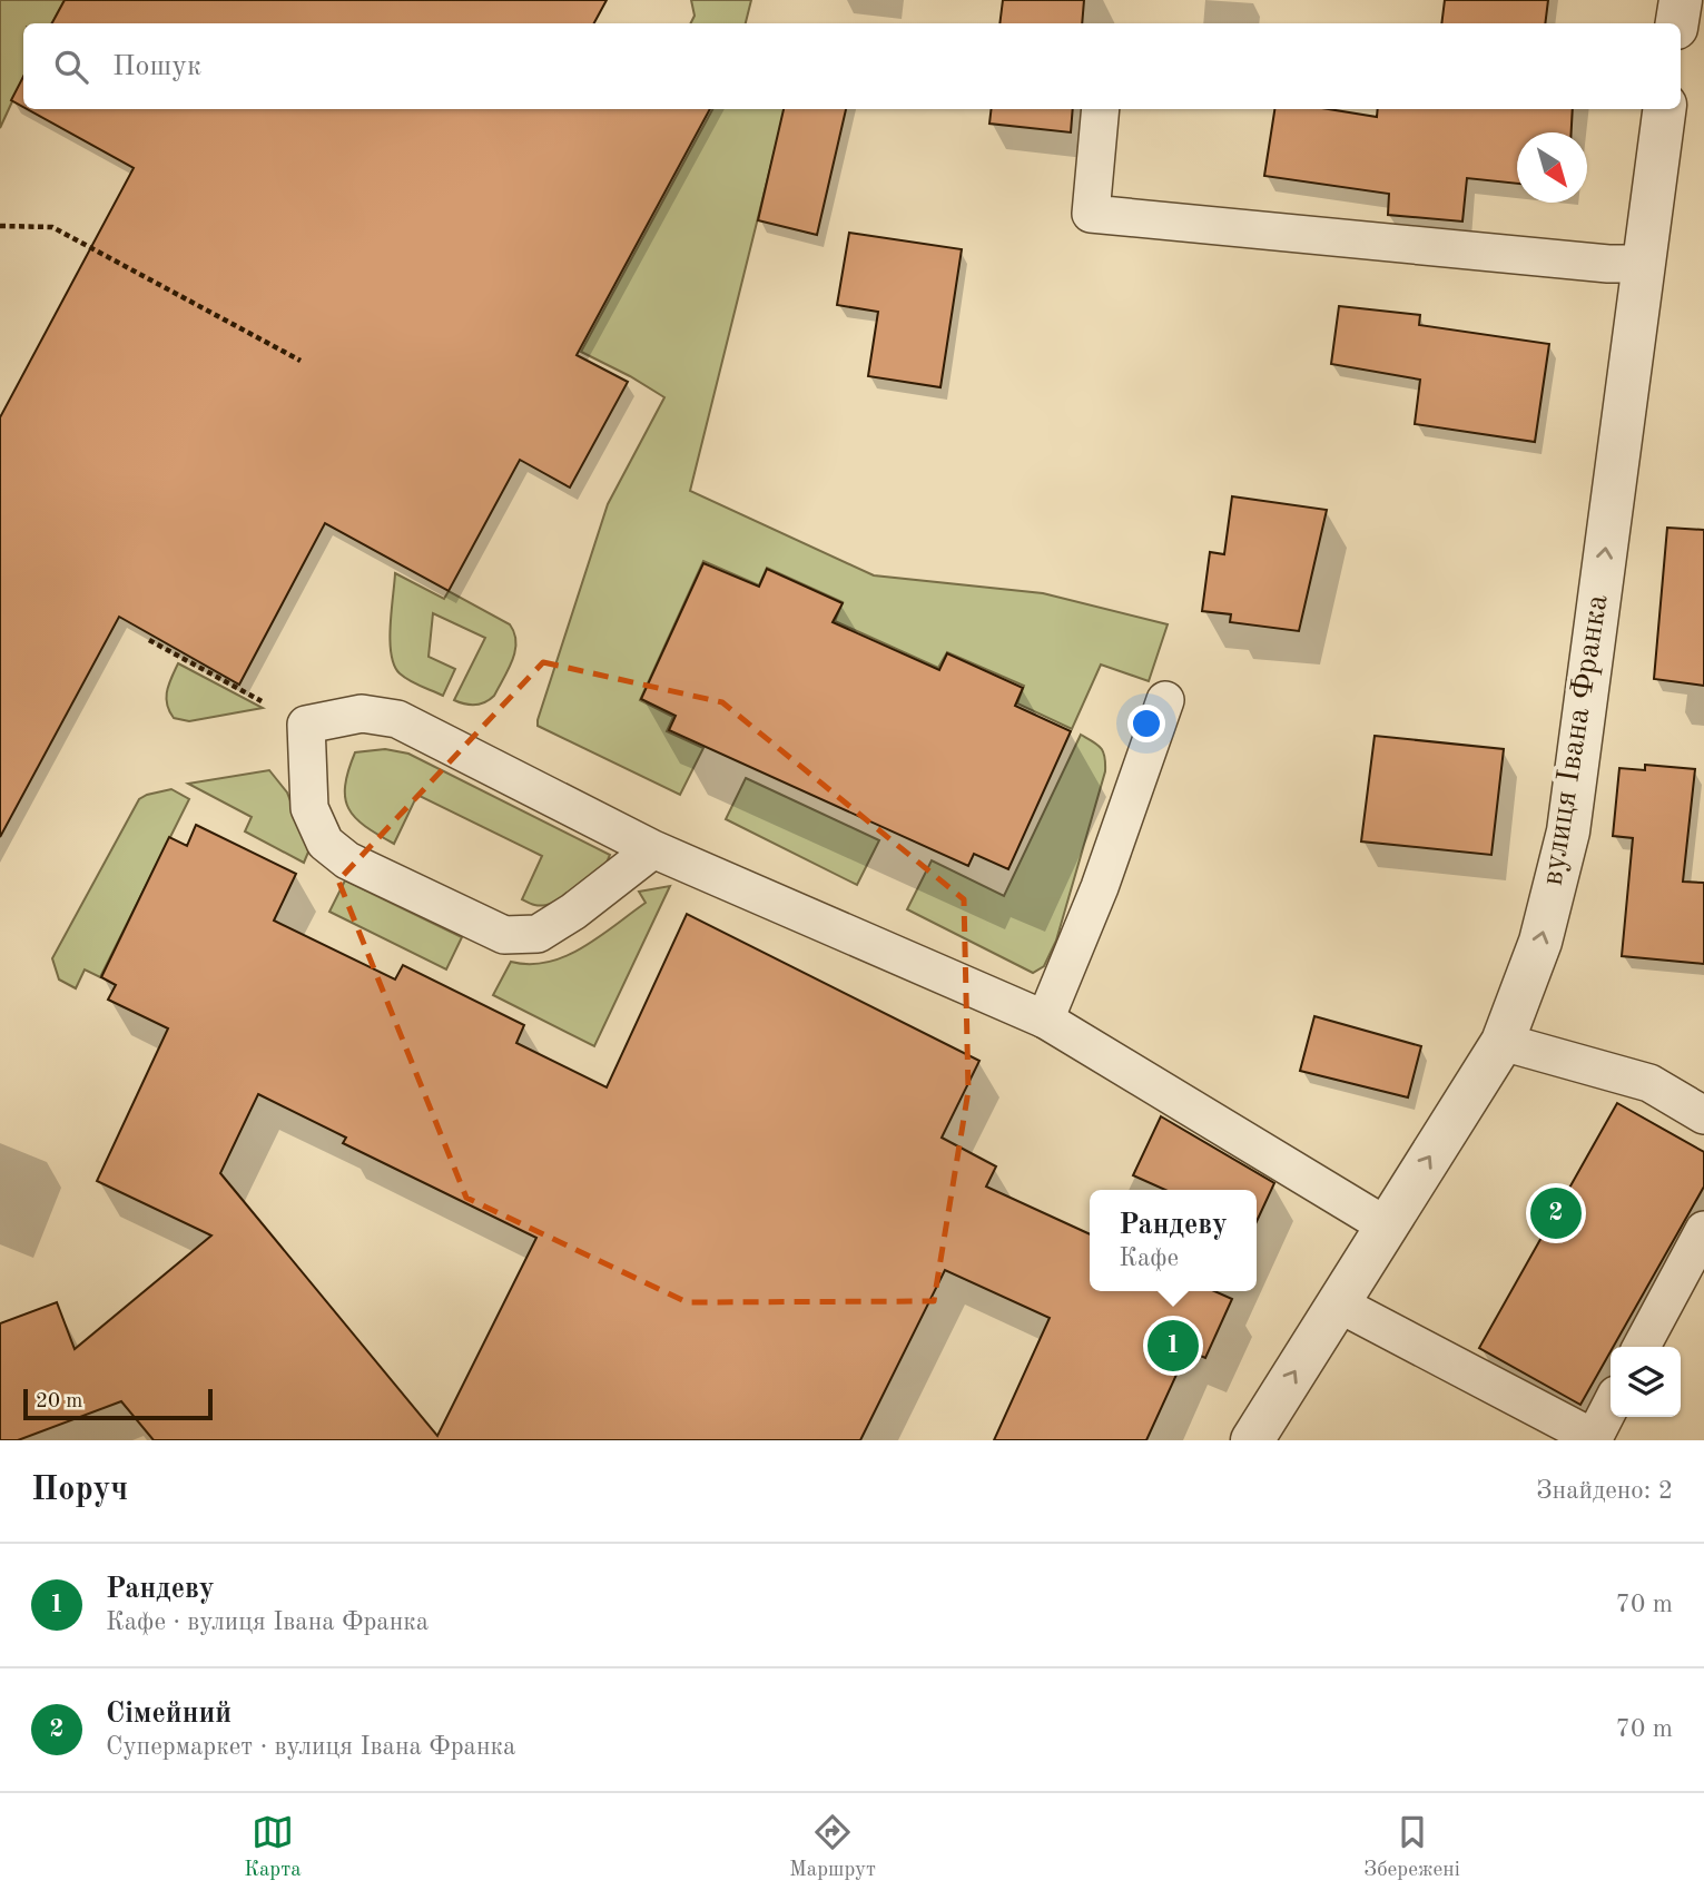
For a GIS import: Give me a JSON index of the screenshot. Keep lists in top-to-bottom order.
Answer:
{
  "streets": {
    "street": ["вулиця Івана Франка"]
  },
  "one_way": ["вулиця Івана Франка"],
  "scale_bar": "20 m",
  "north": "bottom right",
  "page": {
    "search": "Пошук",
    "pins": ["2", "1"],
    "popup": ["Рандеву", "Кафе"],
    "scale": "20 m",
    "heading": ["Поруч", "Знайдено: 2"],
    "list": [
      {
        "mark": "1",
        "name": "Рандеву",
        "note": "Кафе · вулиця Івана Франка",
        "value": "70 m"
      },
      {
        "mark": "2",
        "name": "Сімейний",
        "note": "Супермаркет · вулиця Івана Франка",
        "value": "70 m"
      }
    ],
    "nav": ["Карта", "Маршрут", "Збережені"]
  }
}
